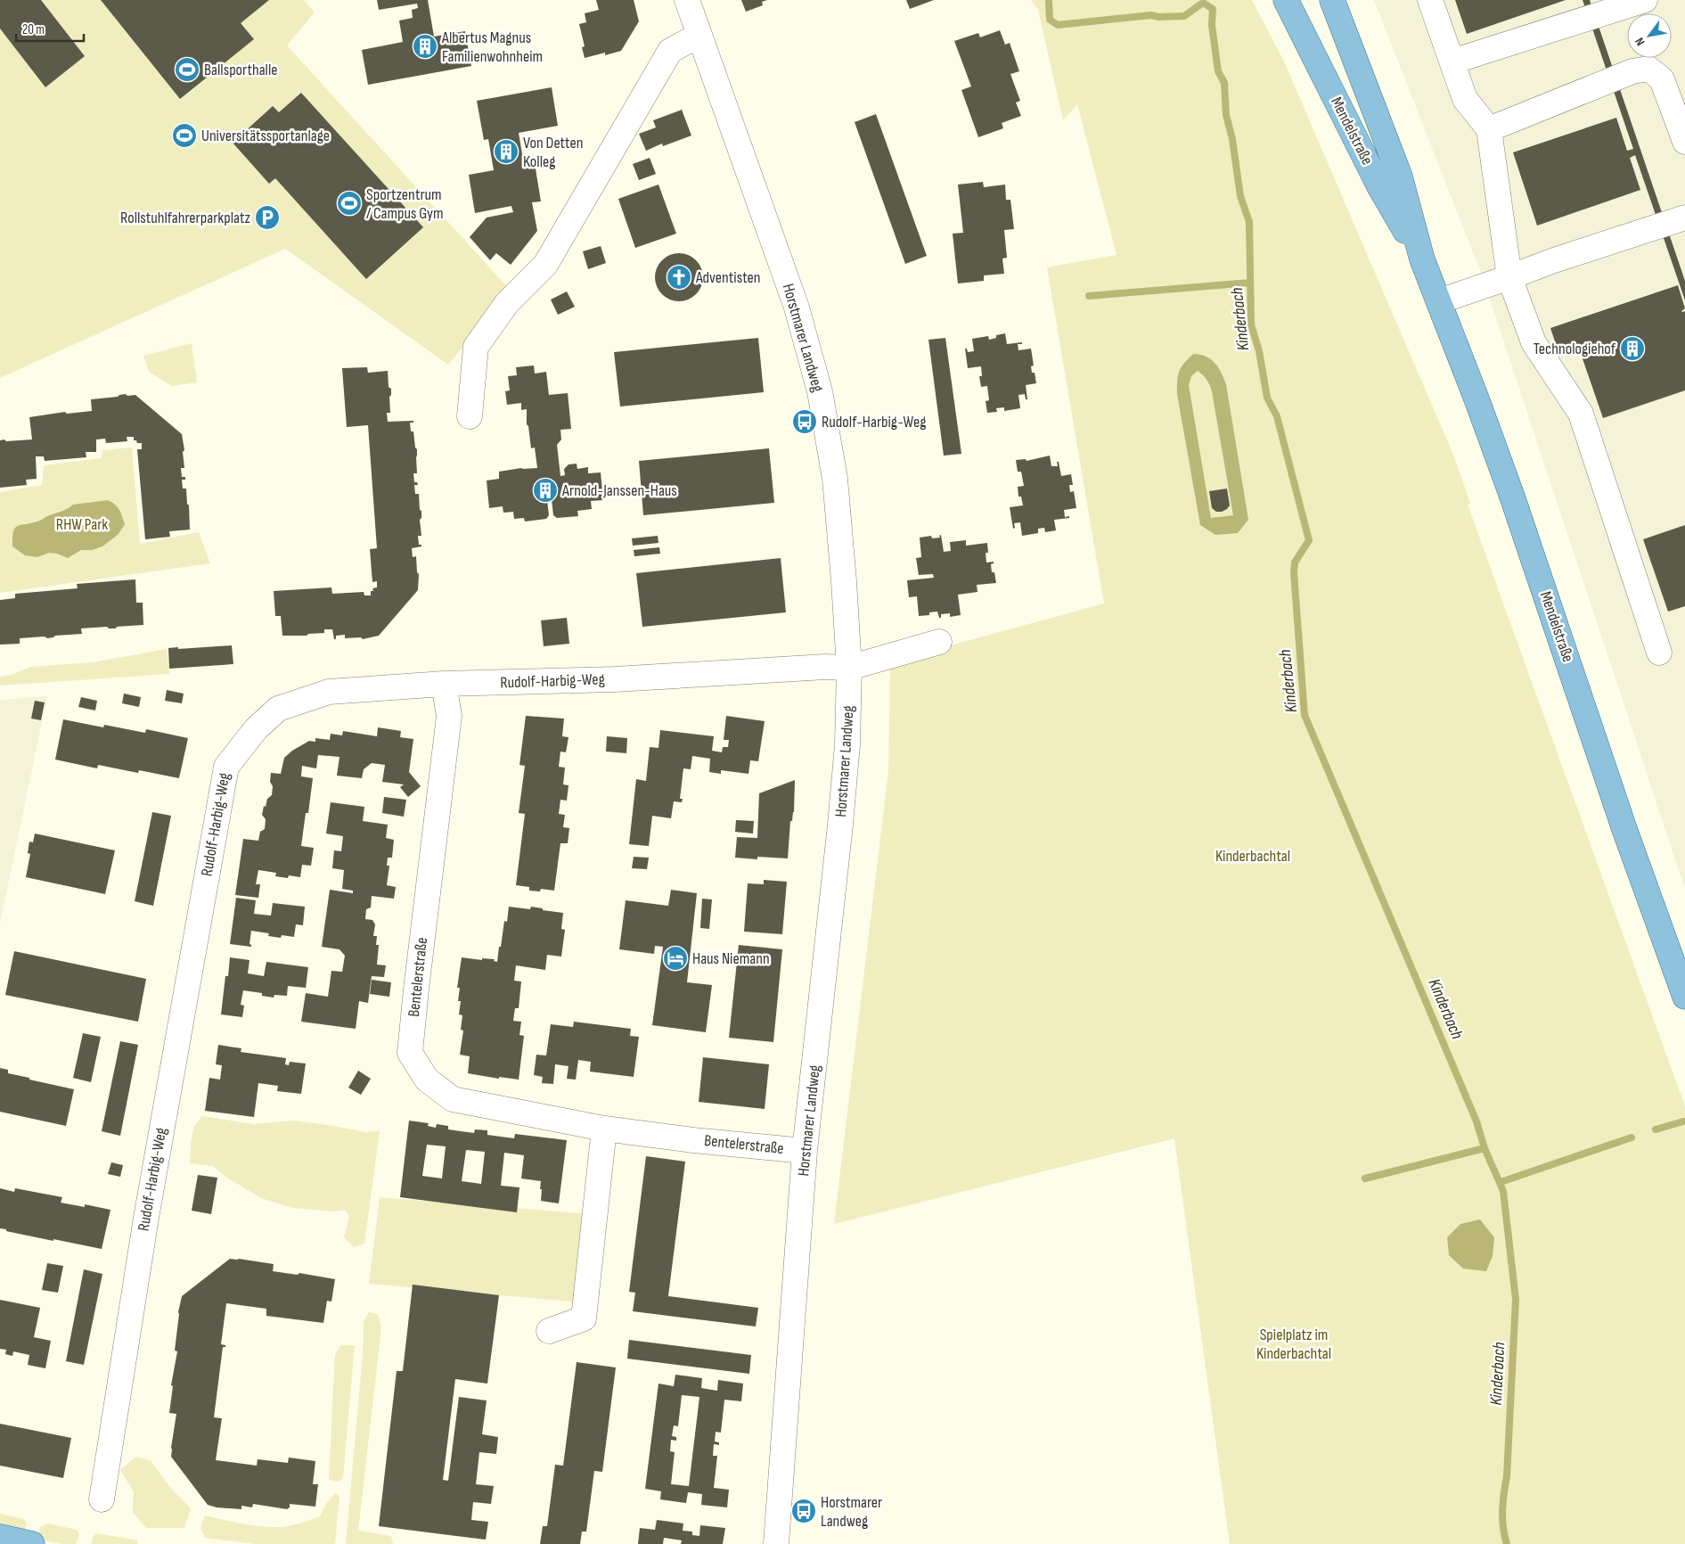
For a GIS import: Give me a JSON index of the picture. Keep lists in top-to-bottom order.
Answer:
{
  "streets": {
    "main road": ["Mendelstraße"],
    "street": ["Horstmarer Landweg", "Rudolf-Harbig-Weg", "Bentelerstraße"]
  },
  "crossings": [
    ["Horstmarer Landweg", "Rudolf-Harbig-Weg"],
    ["Horstmarer Landweg", "Bentelerstraße"],
    ["Rudolf-Harbig-Weg", "Bentelerstraße"]
  ],
  "water": ["Kinderbach"],
  "parks": ["RHW Park", "Kinderbachtal", "Spielplatz im Kinderbachtal"],
  "places": {
    "building": [
      "Albertus Magnus Familienwohnheim",
      "Von Detten Kolleg",
      "Technologiehof",
      "Arnold-Janssen-Haus"
    ],
    "sports": ["Ballsporthalle", "Universitätssportanlage", "Sportzentrum / Campus Gym"],
    "parking": ["Rollstuhlfahrerparkplatz"],
    "church": ["Adventisten"],
    "bus stop": ["Rudolf-Harbig-Weg", "Horstmarer Landweg"],
    "hotel": ["Haus Niemann"]
  },
  "scale_bar": "20 m",
  "north": "bottom left"
}
